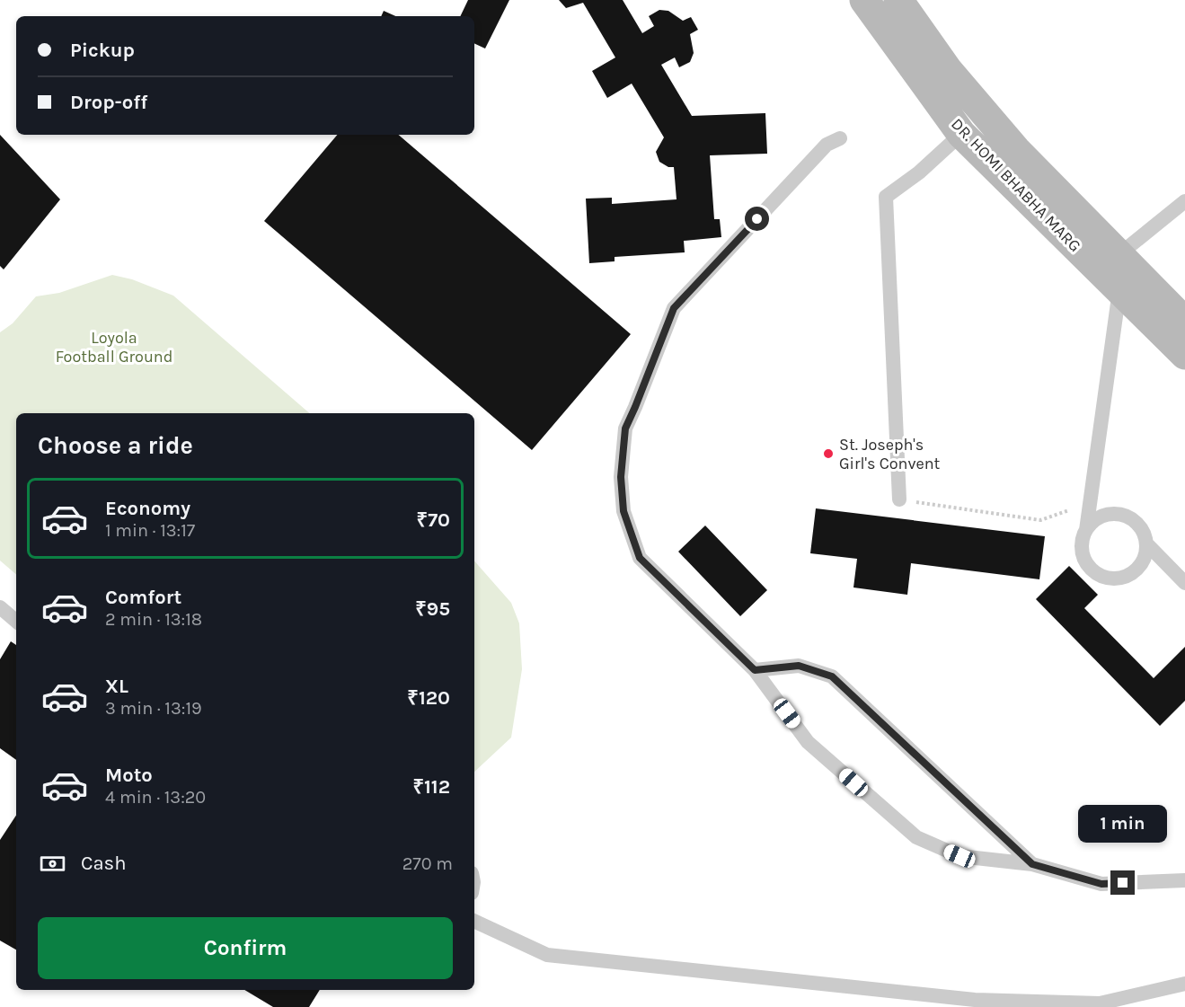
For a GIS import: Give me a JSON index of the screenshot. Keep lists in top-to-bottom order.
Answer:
{
  "streets": {
    "main road": ["DR. HOMI BHABHA MARG"]
  },
  "parks": ["Loyola Football Ground"],
  "places": ["St. Joseph's Girl's Convent"],
  "page": {
    "banner": ["Pickup", "Drop-off"],
    "heading": "Choose a ride",
    "list": [
      {
        "name": "Economy",
        "note": "1 min · 13:17",
        "value": "₹70"
      },
      {
        "name": "Comfort",
        "note": "2 min · 13:18",
        "value": "₹95"
      },
      {
        "name": "XL",
        "note": "3 min · 13:19",
        "value": "₹120"
      },
      {
        "name": "Moto",
        "note": "4 min · 13:20",
        "value": "₹112"
      }
    ],
    "bubble": "1 min",
    "pay": ["Cash", "270 m"],
    "buttons": "Confirm"
  }
}
